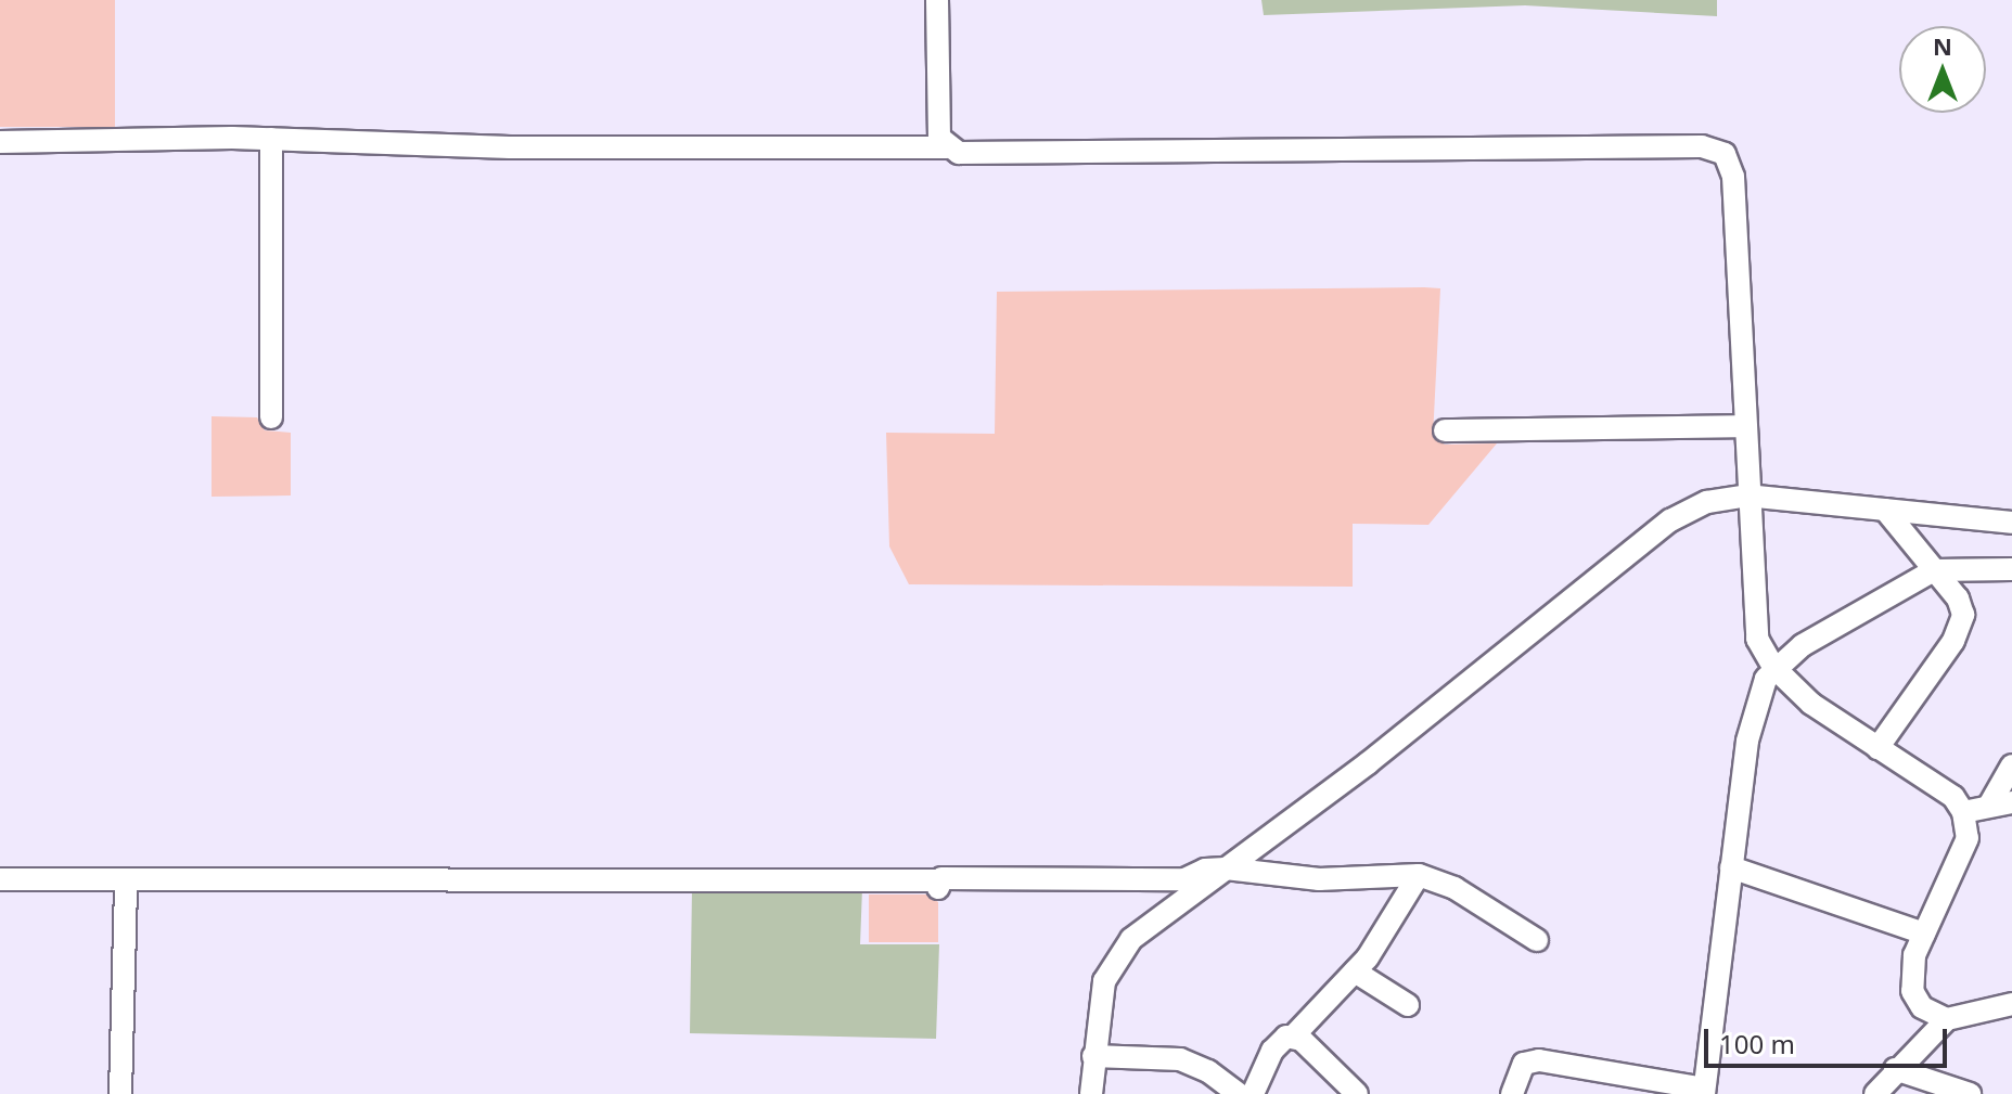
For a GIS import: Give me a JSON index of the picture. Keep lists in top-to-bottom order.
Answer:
{
  "scale_bar": "100 m",
  "north": "top"
}
